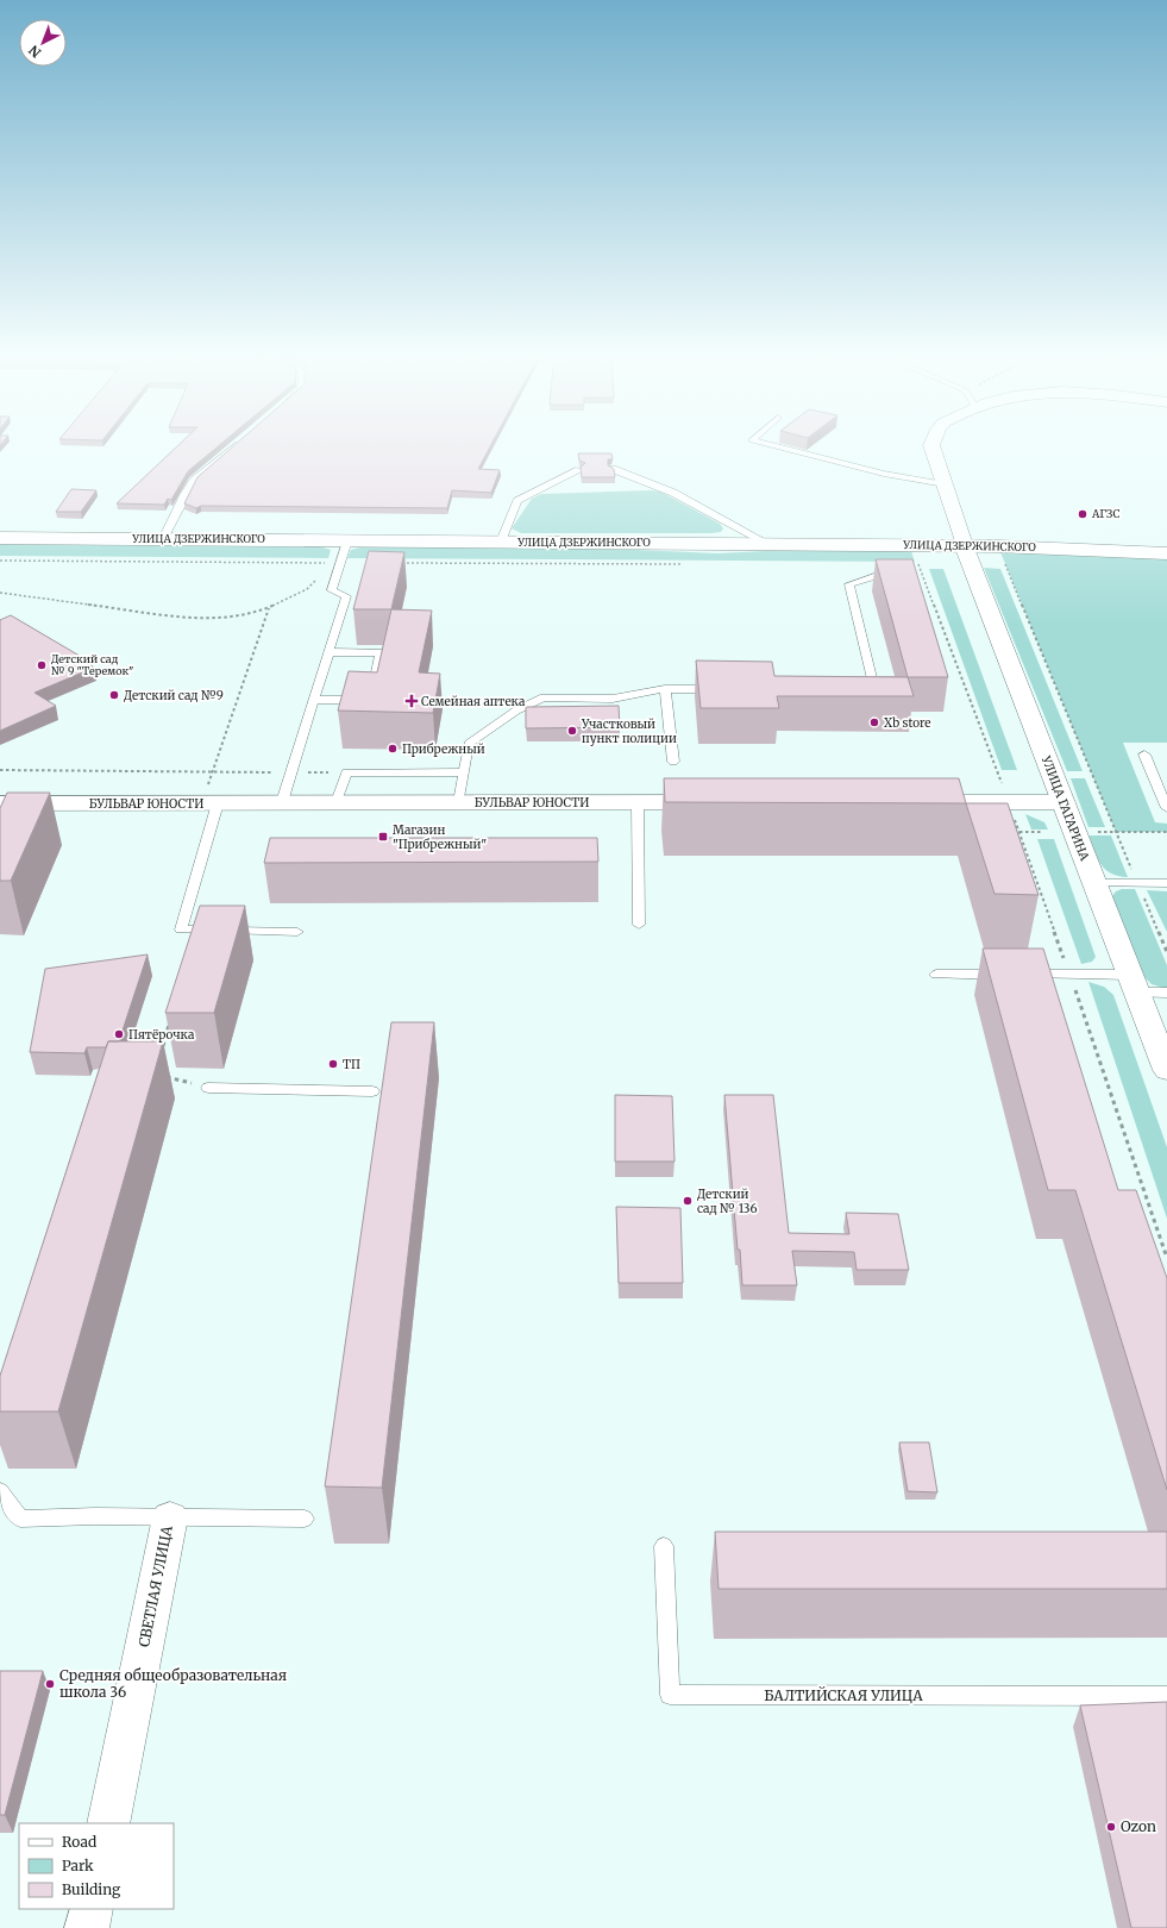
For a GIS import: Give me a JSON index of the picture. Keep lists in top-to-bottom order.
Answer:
{
  "streets": {
    "street": [
      "УЛИЦА ДЗЕРЖИНСКОГО",
      "БУЛЬВАР ЮНОСТИ",
      "УЛИЦА ГАГАРИНА",
      "СВЕТЛАЯ УЛИЦА"
    ],
    "lane": ["БАЛТИЙСКАЯ УЛИЦА"]
  },
  "crossings": [
    ["УЛИЦА ДЗЕРЖИНСКОГО", "УЛИЦА ГАГАРИНА"]
  ],
  "places": {
    "other": [
      "АГЗС",
      "Детский сад № 9 \"Теремок\"",
      "Детский сад №9",
      "Xb store",
      "Участковый пункт полиции",
      "Прибрежный",
      "Пятёрочка",
      "ТП",
      "Детский сад № 136",
      "Средняя общеобразовательная школа 36",
      "Ozon"
    ],
    "health": ["Семейная аптека"],
    "transit": ["Магазин \"Прибрежный\""]
  },
  "legend": ["Road", "Park", "Building"],
  "north": "bottom left"
}
